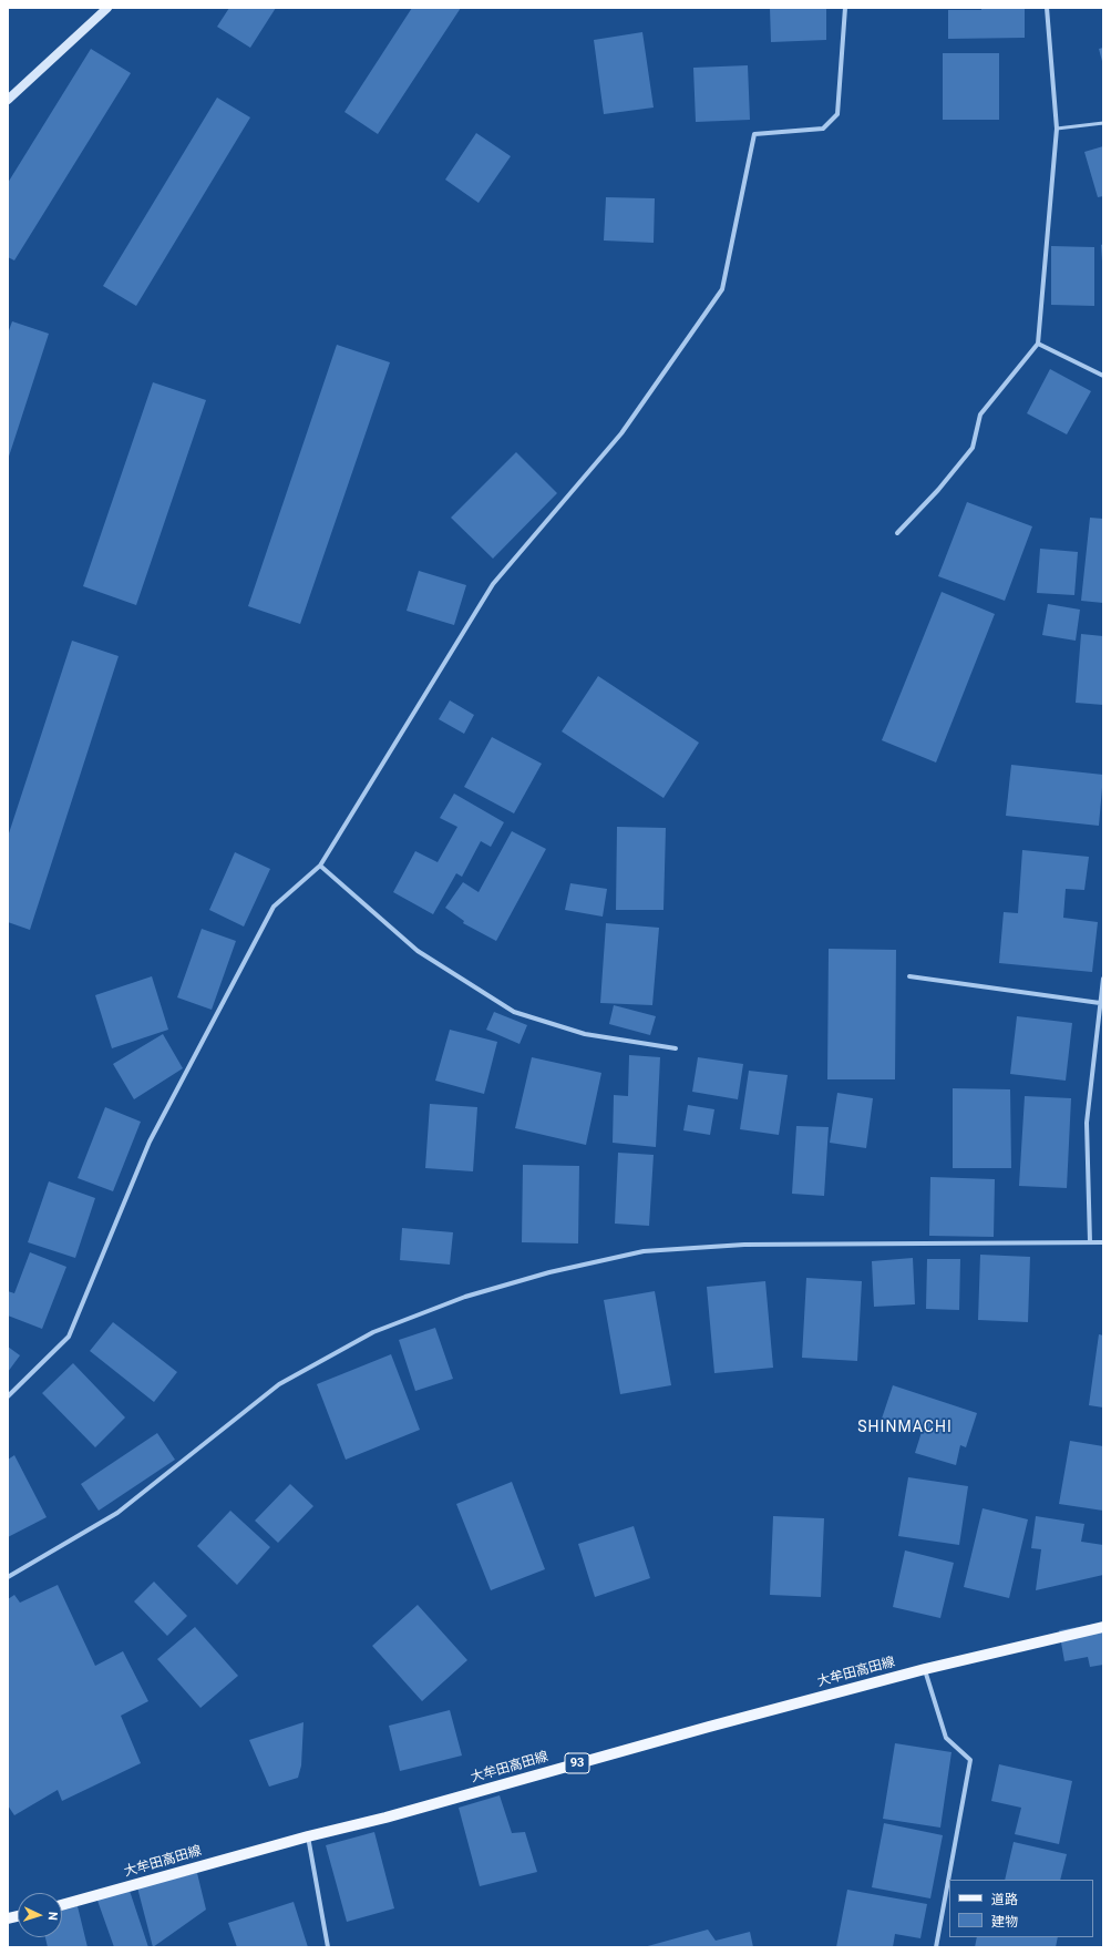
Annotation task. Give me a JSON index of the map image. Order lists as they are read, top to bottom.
{
  "streets": {
    "main road": ["大牟田高田線", "93"]
  },
  "districts": ["SHINMACHI"],
  "legend": ["道路", "建物"],
  "north": "right"
}
